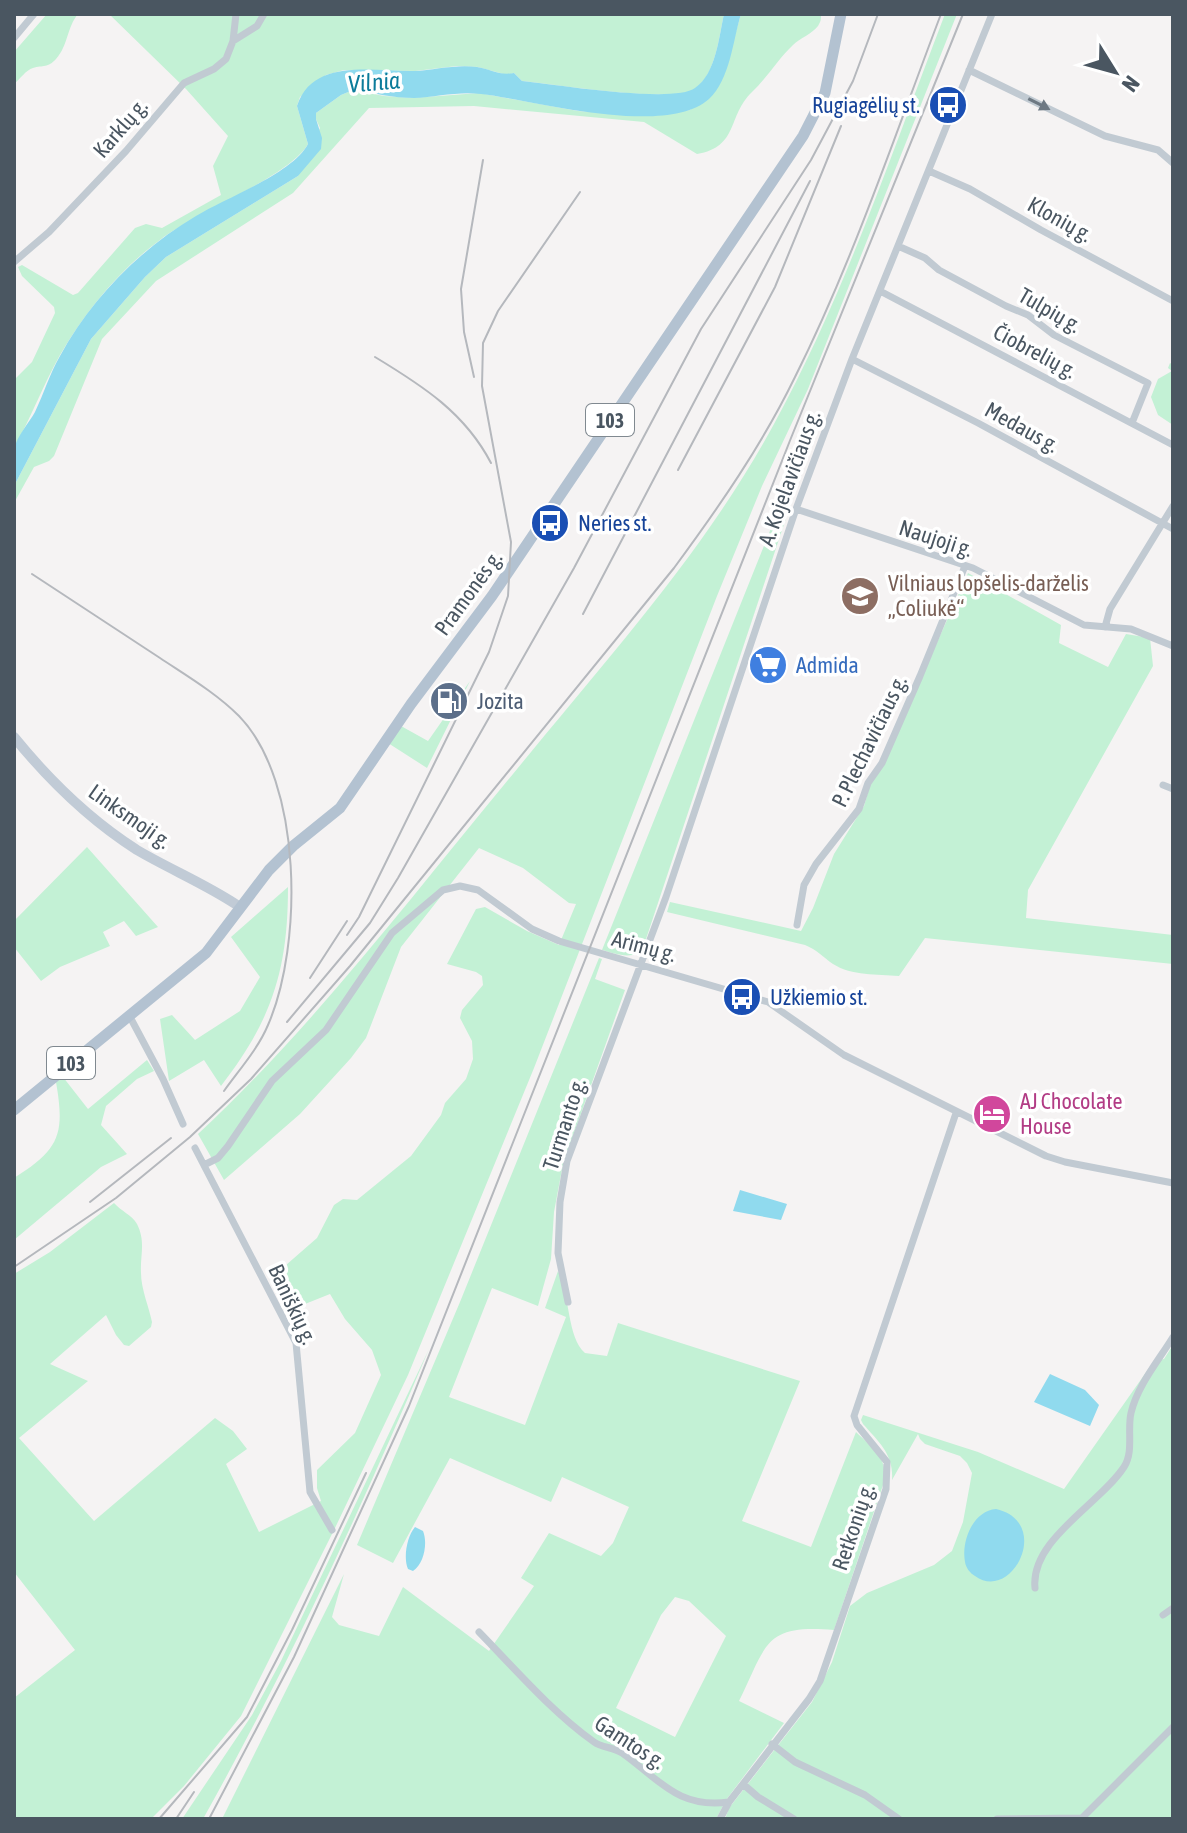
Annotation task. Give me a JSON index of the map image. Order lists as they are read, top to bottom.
{
  "streets": {
    "main road": ["103", "Pramonės g.", "Linksmoji g."],
    "street": [
      "Karklų g.",
      "Klonių g.",
      "Tulpių g.",
      "Čiobrelių g.",
      "Medaus g.",
      "A. Kojelavičiaus g.",
      "Naujoji g.",
      "P. Plechavičiaus g.",
      "Arimų g.",
      "Turmanto g.",
      "Baniškių g.",
      "Retkonių g.",
      "Gamtos g."
    ]
  },
  "crossings": [
    ["Klonių g.", "A. Kojelavičiaus g."],
    ["Tulpių g.", "Čiobrelių g."],
    ["Tulpių g.", "A. Kojelavičiaus g."],
    ["Čiobrelių g.", "A. Kojelavičiaus g."],
    ["Medaus g.", "A. Kojelavičiaus g."],
    ["A. Kojelavičiaus g.", "Naujoji g."],
    ["A. Kojelavičiaus g.", "Arimų g."],
    ["A. Kojelavičiaus g.", "Turmanto g."],
    ["Naujoji g.", "P. Plechavičiaus g."],
    ["Pramonės g.", "Linksmoji g."],
    ["Arimų g.", "Turmanto g."],
    ["Arimų g.", "Baniškių g."],
    ["Arimų g.", "Retkonių g."],
    ["Retkonių g.", "Gamtos g."]
  ],
  "water": ["Vilnia"],
  "places": {
    "bus stop": ["Rugiagėlių st.", "Neries st.", "Užkiemio st."],
    "school or university": ["Vilniaus lopšelis-darželis „Coliukė“"],
    "supermarket": ["Admida"],
    "fuel station": ["Jozita"],
    "hotel": ["AJ Chocolate House"]
  },
  "north": "bottom right"
}
